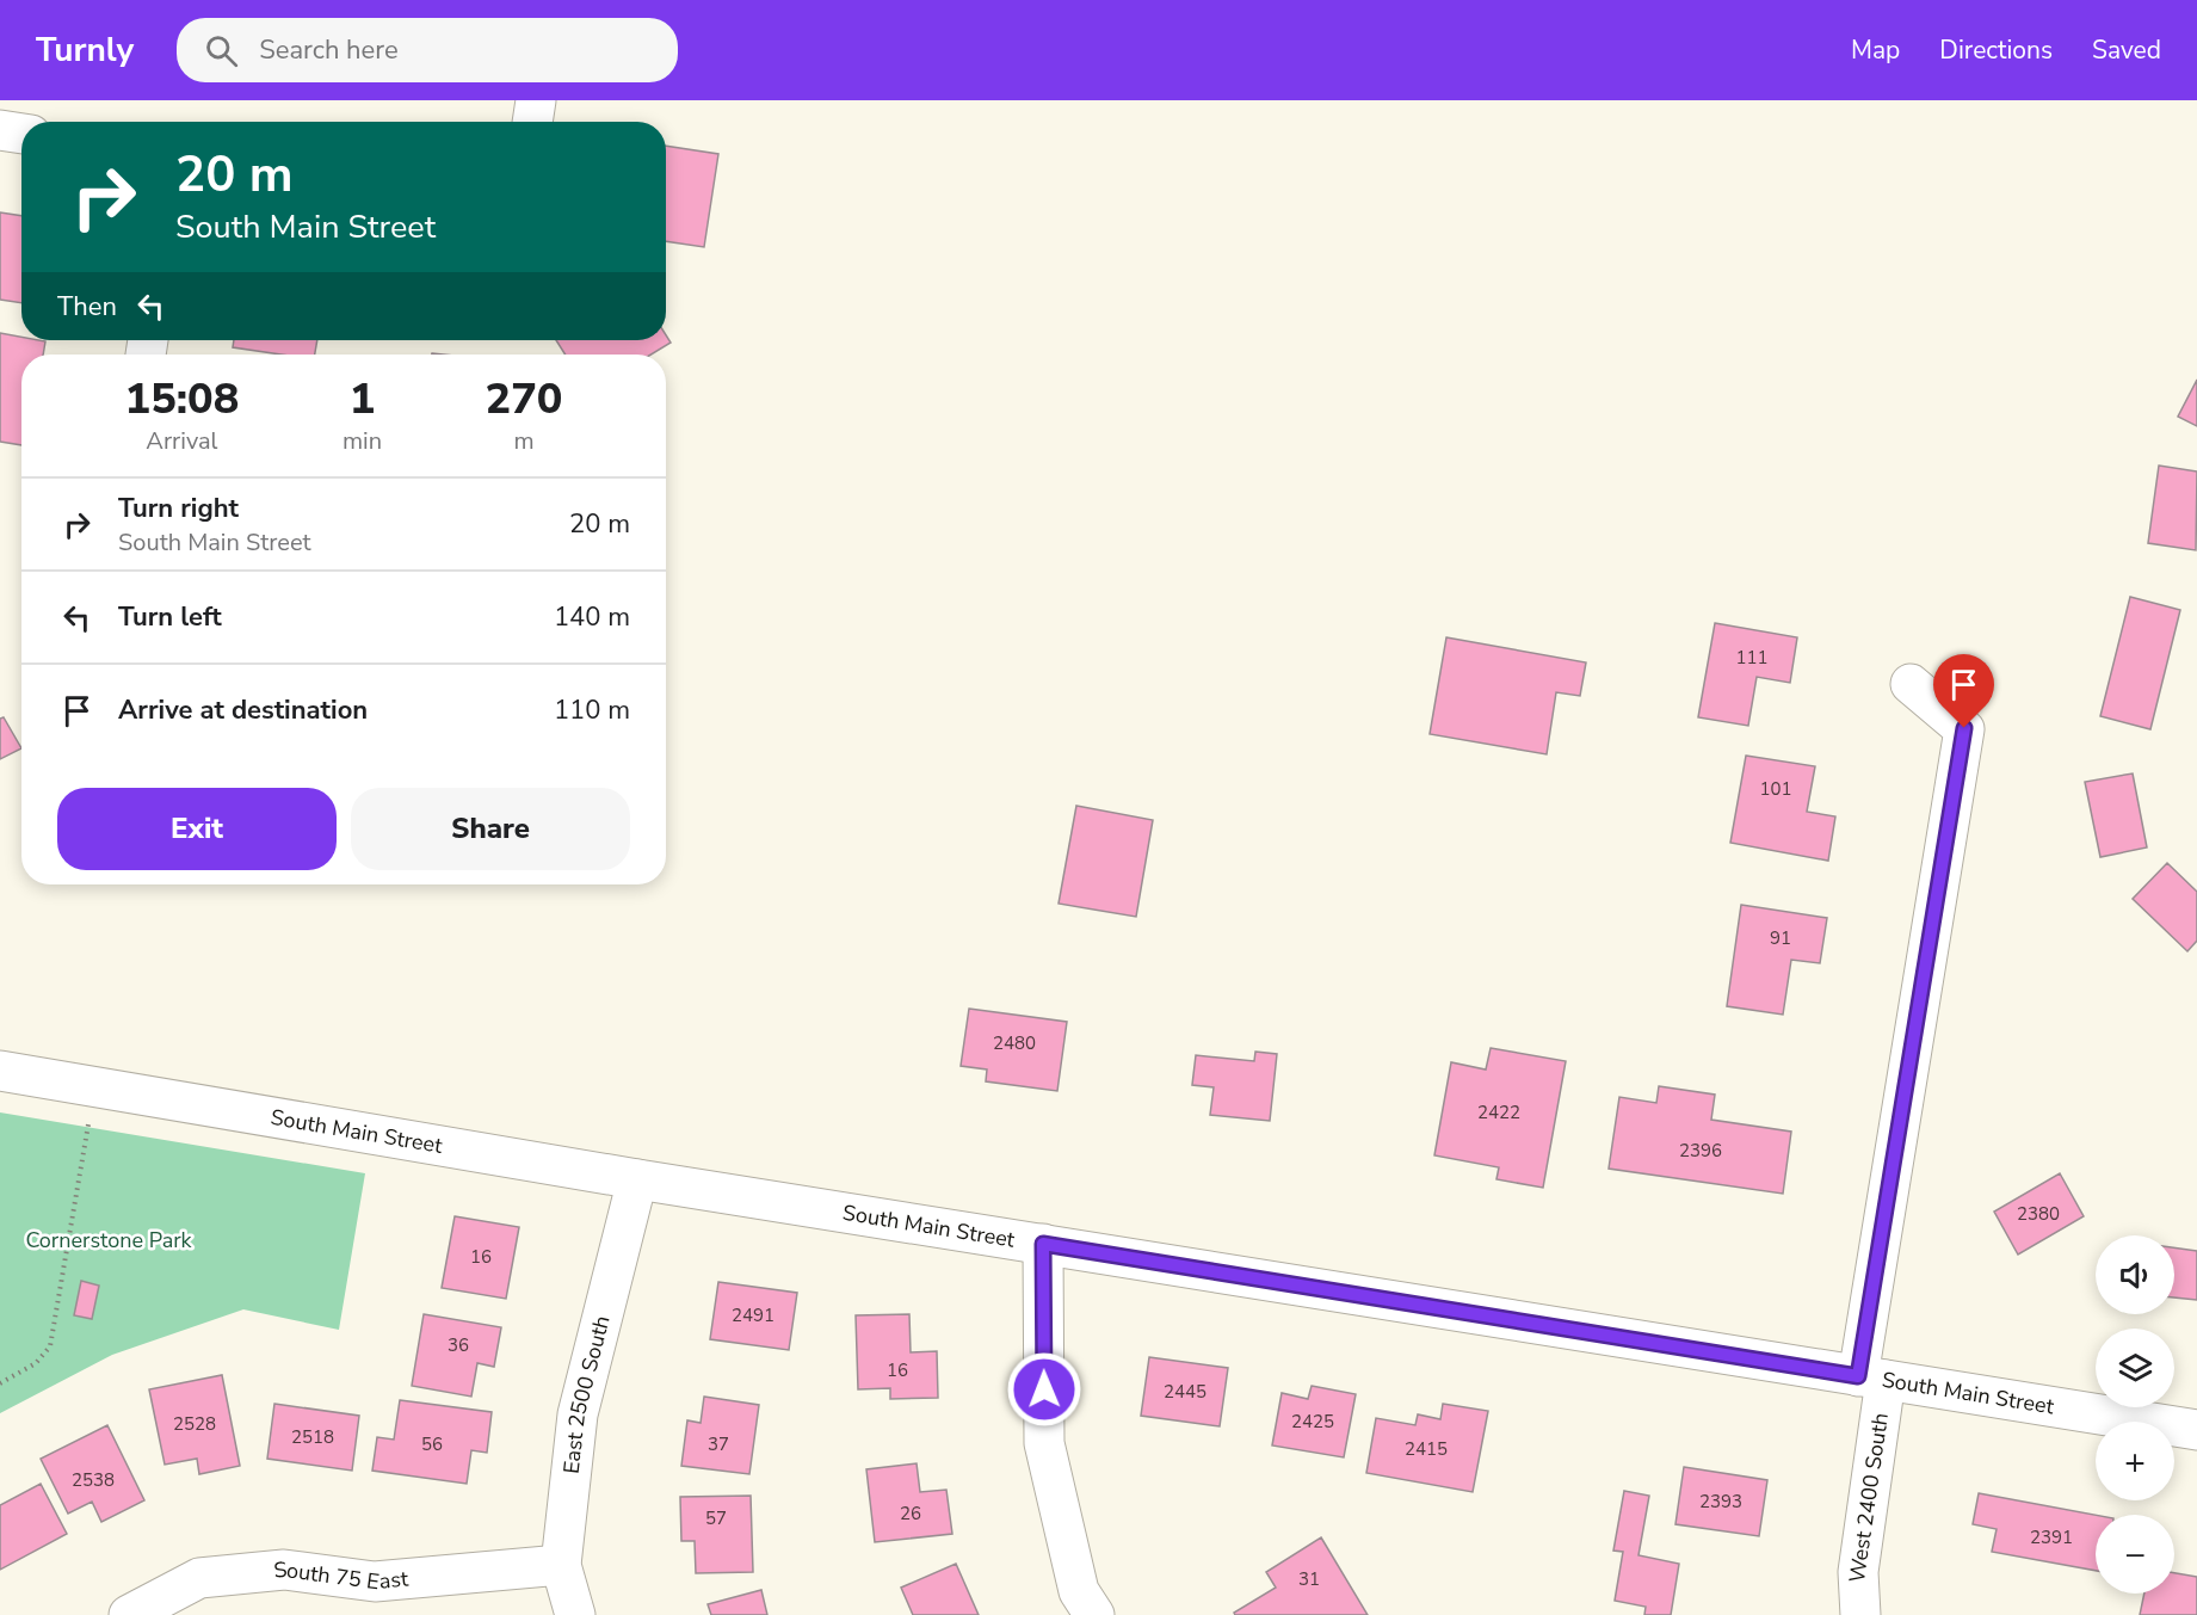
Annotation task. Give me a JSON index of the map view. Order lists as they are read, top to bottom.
{
  "streets": {
    "street": [
      "South Main Street",
      "East 2500 South",
      "West 2400 South",
      "South 75 East"
    ]
  },
  "crossings": [
    ["South Main Street", "East 2500 South"],
    ["South Main Street", "West 2400 South"],
    ["East 2500 South", "South 75 East"]
  ],
  "parks": ["Cornerstone Park"],
  "house_numbers": [
    "111",
    "101",
    "91",
    "2480",
    "2422",
    "2396",
    "2380",
    "16",
    "2491",
    "36",
    "16",
    "2445",
    "2425",
    "2528",
    "2518",
    "56",
    "37",
    "2415",
    "2538",
    "2393",
    "26",
    "57",
    "2391",
    "31"
  ],
  "page": {
    "header": "Turnly",
    "search": "Search here",
    "nav": ["Map", "Directions", "Saved"],
    "turn": ["20 m", "South Main Street"],
    "then": "Then",
    "eta": [
      "15:08",
      "Arrival",
      "1",
      "min",
      "270",
      "m"
    ],
    "list": [
      {
        "name": "Turn right",
        "note": "South Main Street",
        "value": "20 m"
      },
      {
        "name": "Turn left",
        "value": "140 m"
      },
      {
        "name": "Arrive at destination",
        "value": "110 m"
      }
    ],
    "buttons": ["Exit", "Share"],
    "map_buttons": ["+", "−"]
  }
}
